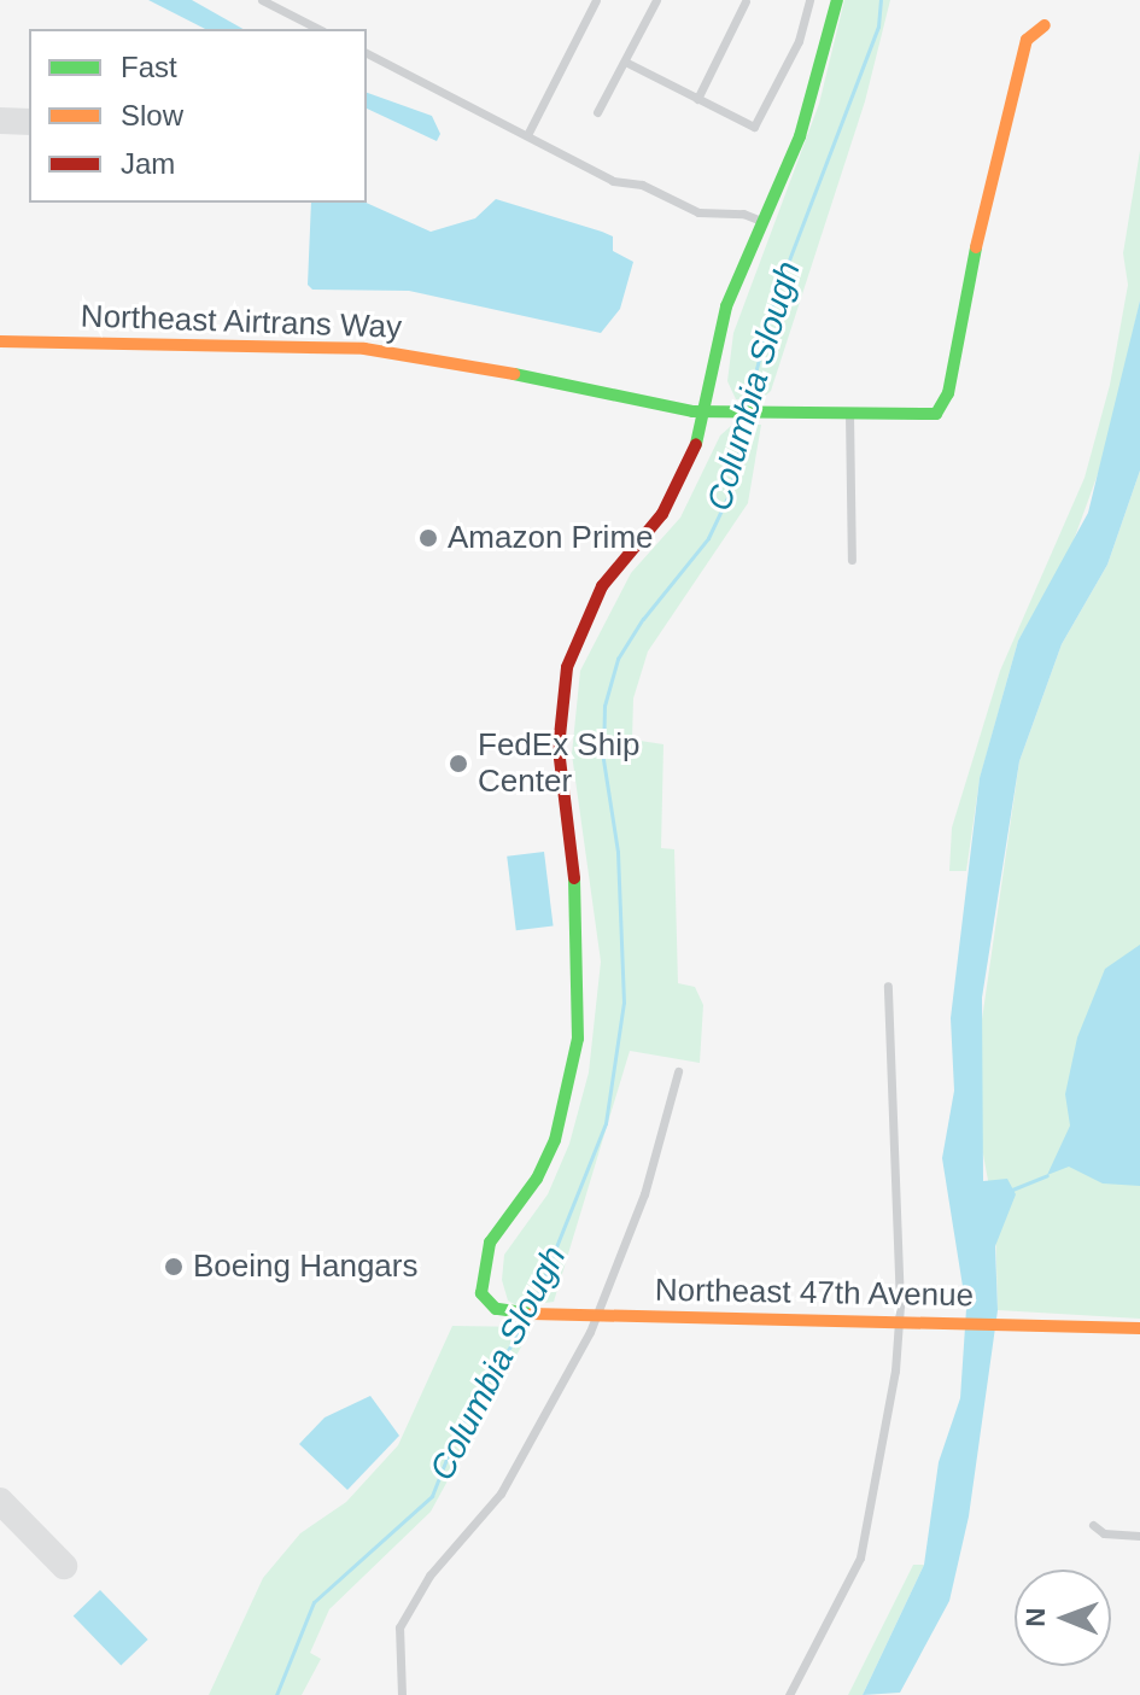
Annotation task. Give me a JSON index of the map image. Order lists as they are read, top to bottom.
{
  "streets": {
    "street": ["Northeast Airtrans Way", "Northeast 47th Avenue"]
  },
  "crossings": [
    ["Northeast Airtrans Way", "Northeast 47th Avenue"]
  ],
  "water": ["Columbia Slough"],
  "places": ["Amazon Prime", "FedEx Ship Center", "Boeing Hangars"],
  "legend": ["Fast", "Slow", "Jam"],
  "north": "left"
}
